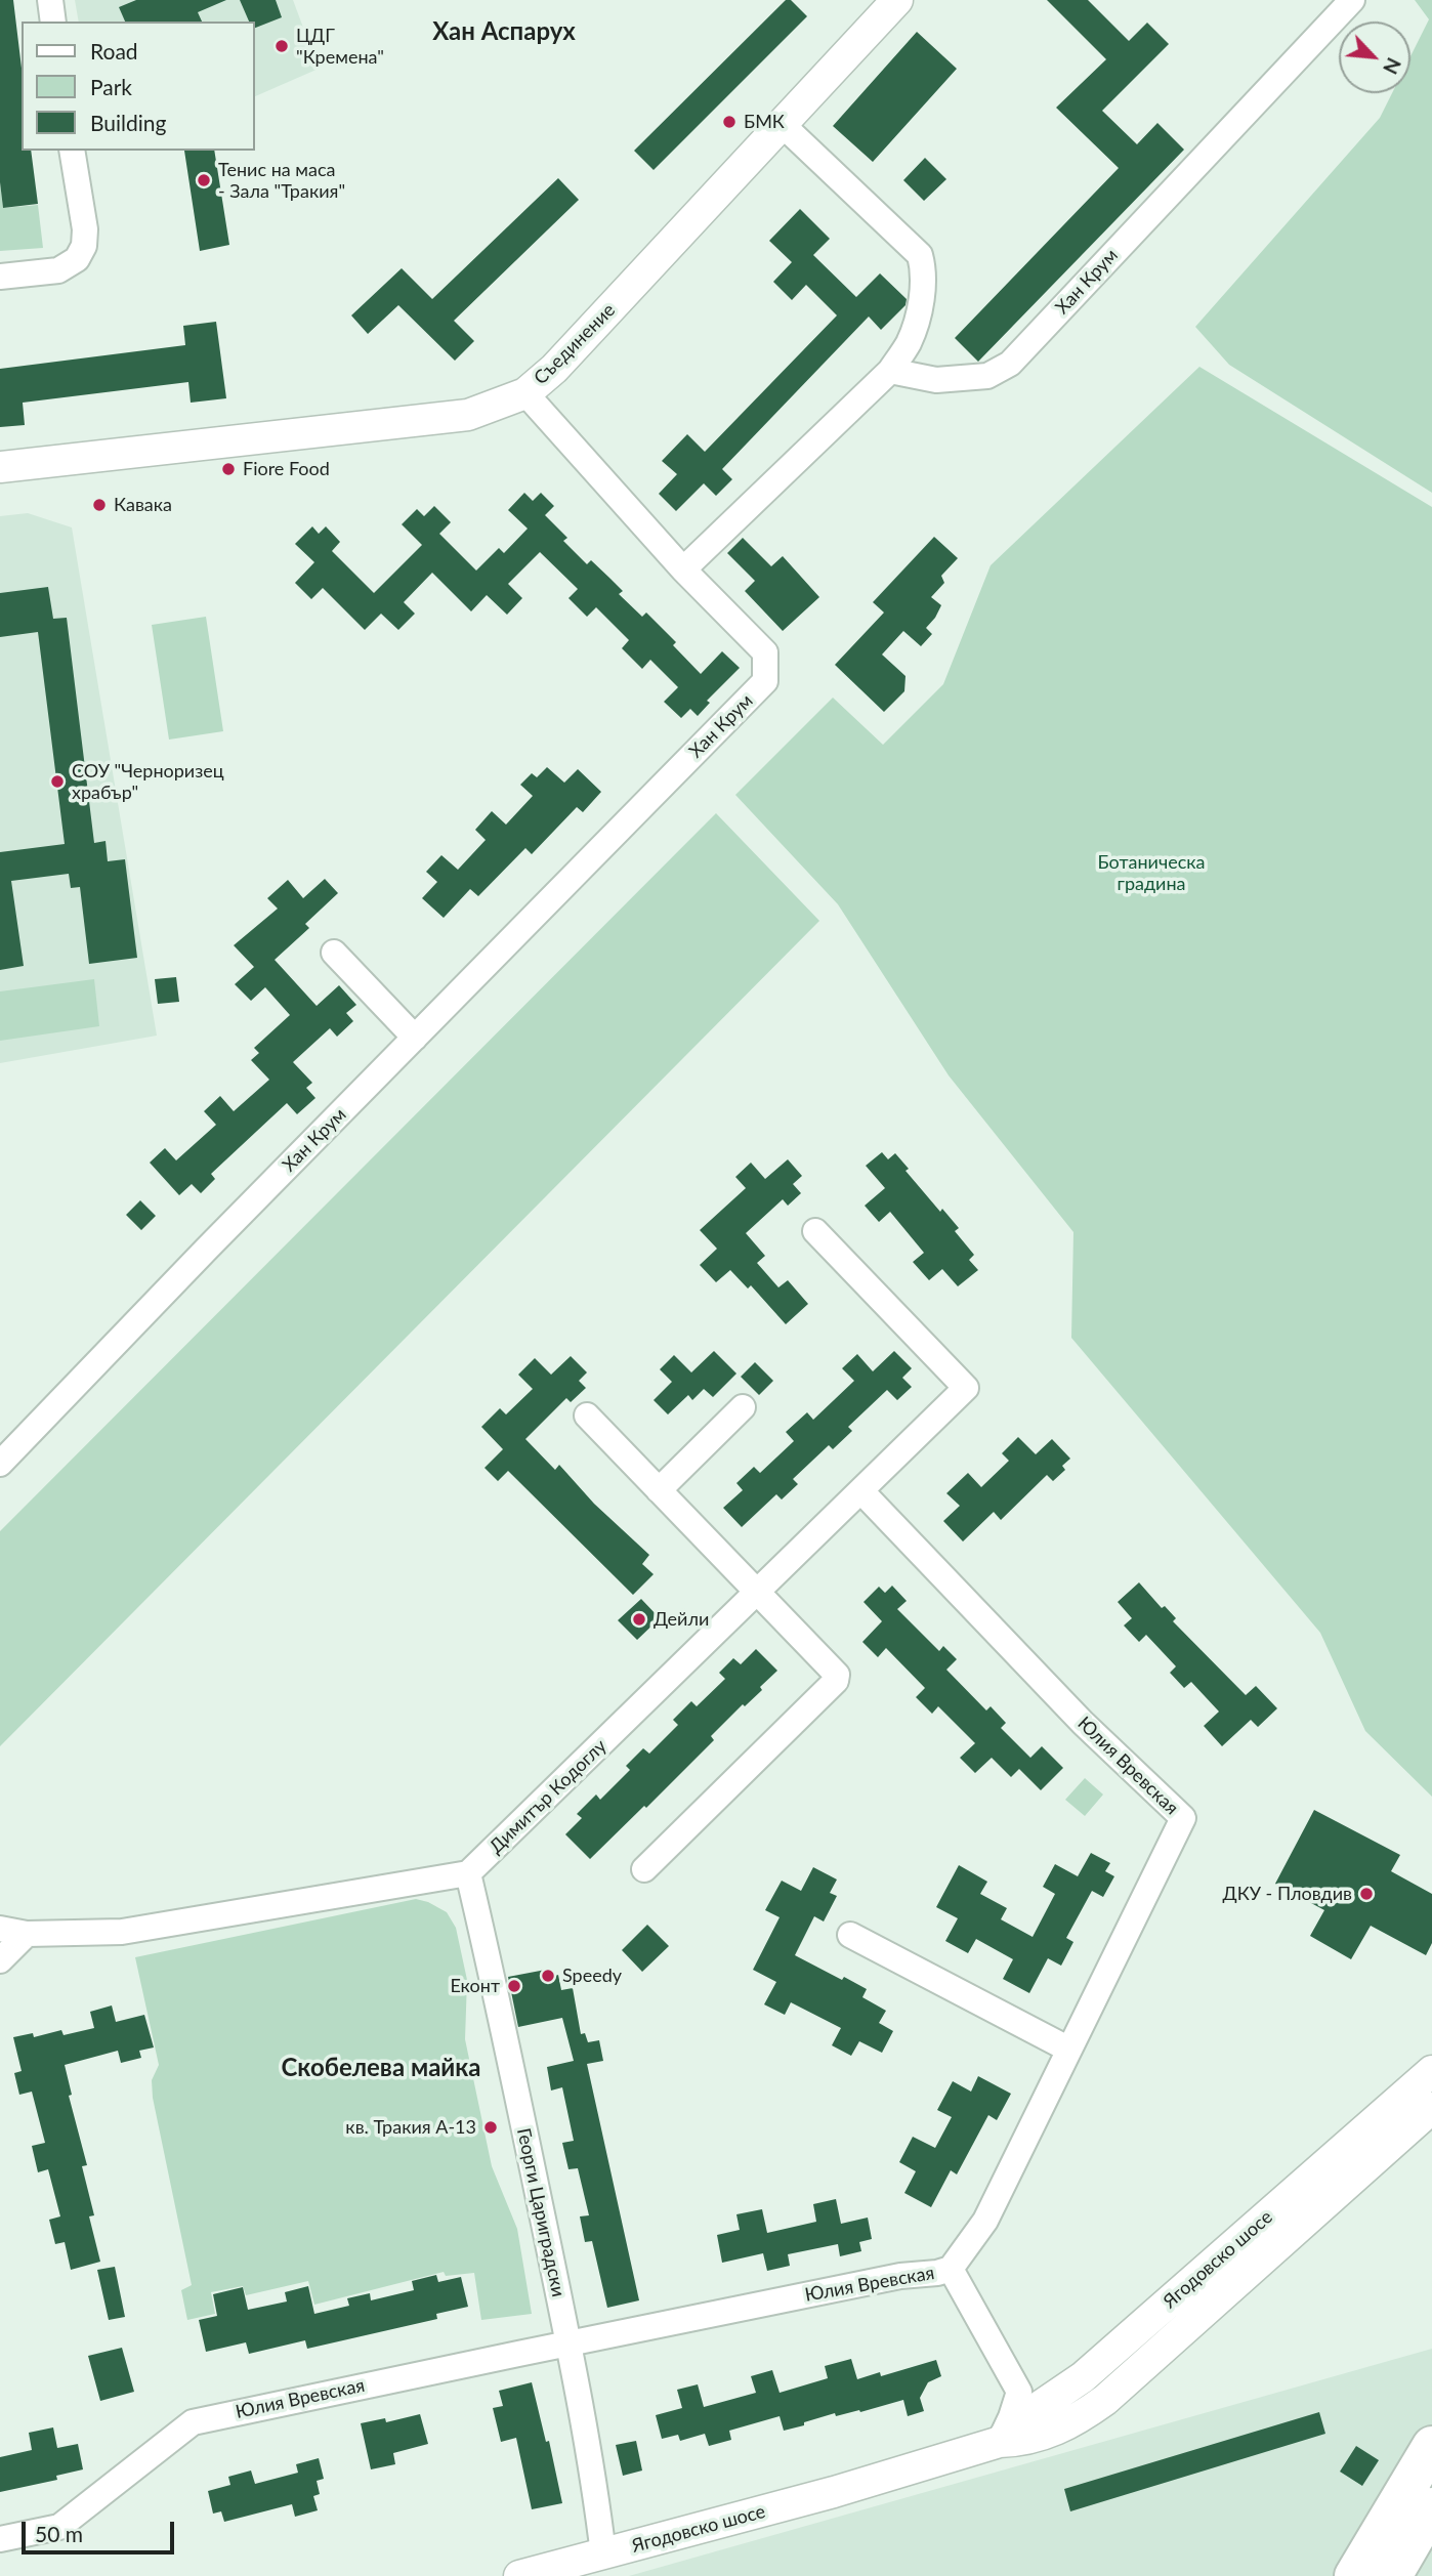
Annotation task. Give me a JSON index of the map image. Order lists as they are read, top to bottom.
{
  "streets": {
    "street": [
      "Хан Крум",
      "Съединение",
      "Юлия Вревская",
      "Димитър Кодоглу",
      "Георги Цариградски",
      "Ягодовско шосе"
    ]
  },
  "crossings": [
    ["Хан Крум", "Съединение"],
    ["Юлия Вревская", "Димитър Кодоглу"],
    ["Юлия Вревская", "Георги Цариградски"],
    ["Димитър Кодоглу", "Георги Цариградски"],
    ["Георги Цариградски", "Ягодовско шосе"]
  ],
  "districts": ["Хан Аспарух", "Скобелева майка"],
  "parks": ["Ботаническа градина"],
  "places": [
    "ЦДГ \"Кремена\"",
    "БМК",
    "Тенис на маса - Зала \"Тракия\"",
    "Fiore Food",
    "Кавака",
    "СОУ \"Черноризец храбър\"",
    "Дейли",
    "ДКУ - Пловдив",
    "Speedy",
    "Еконт",
    "кв. Тракия А-13"
  ],
  "legend": ["Road", "Park", "Building"],
  "scale_bar": "50 m",
  "north": "bottom right"
}
